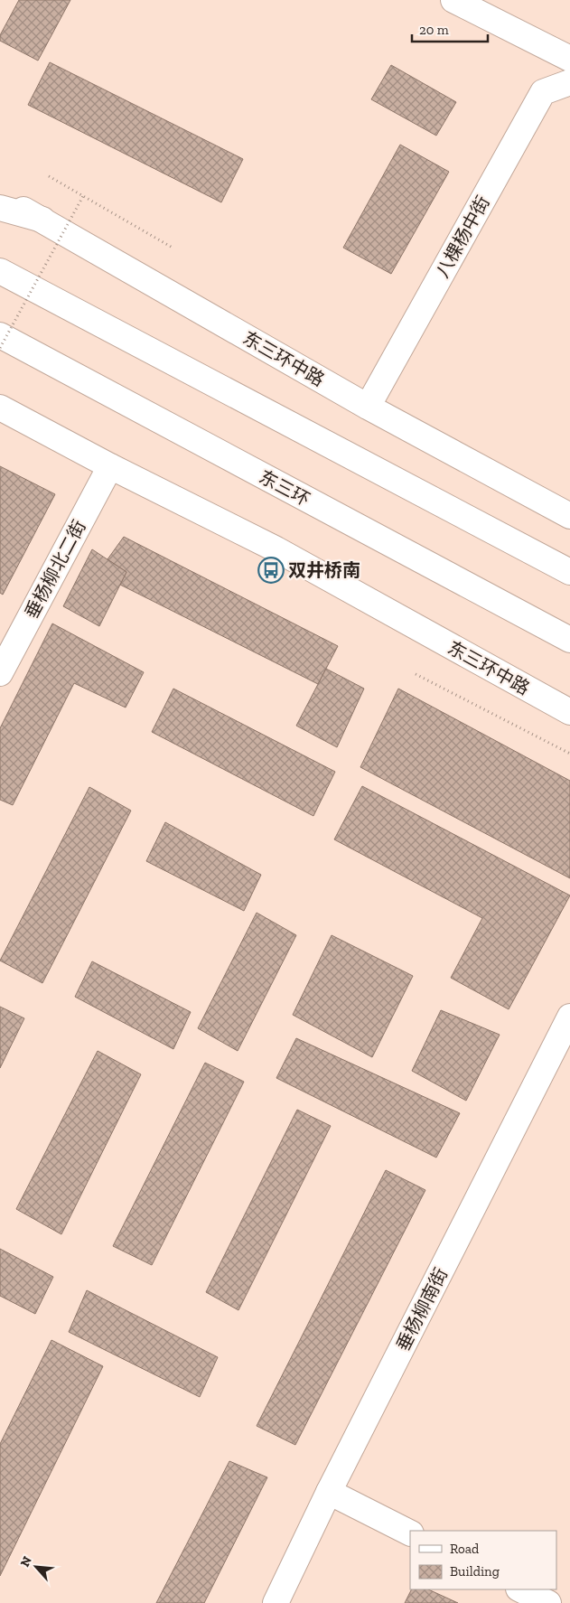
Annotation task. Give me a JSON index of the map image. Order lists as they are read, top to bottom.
{
  "streets": {
    "main road": [
      "八棵杨中街",
      "东三环中路",
      "东三环",
      "垂杨柳北二街",
      "垂杨柳南街"
    ]
  },
  "crossings": [
    ["八棵杨中街", "东三环中路"],
    ["东三环中路", "垂杨柳北二街"]
  ],
  "places": {
    "bus stop": ["双井桥南"]
  },
  "legend": ["Road", "Building"],
  "scale_bar": "20 m",
  "north": "top left"
}
